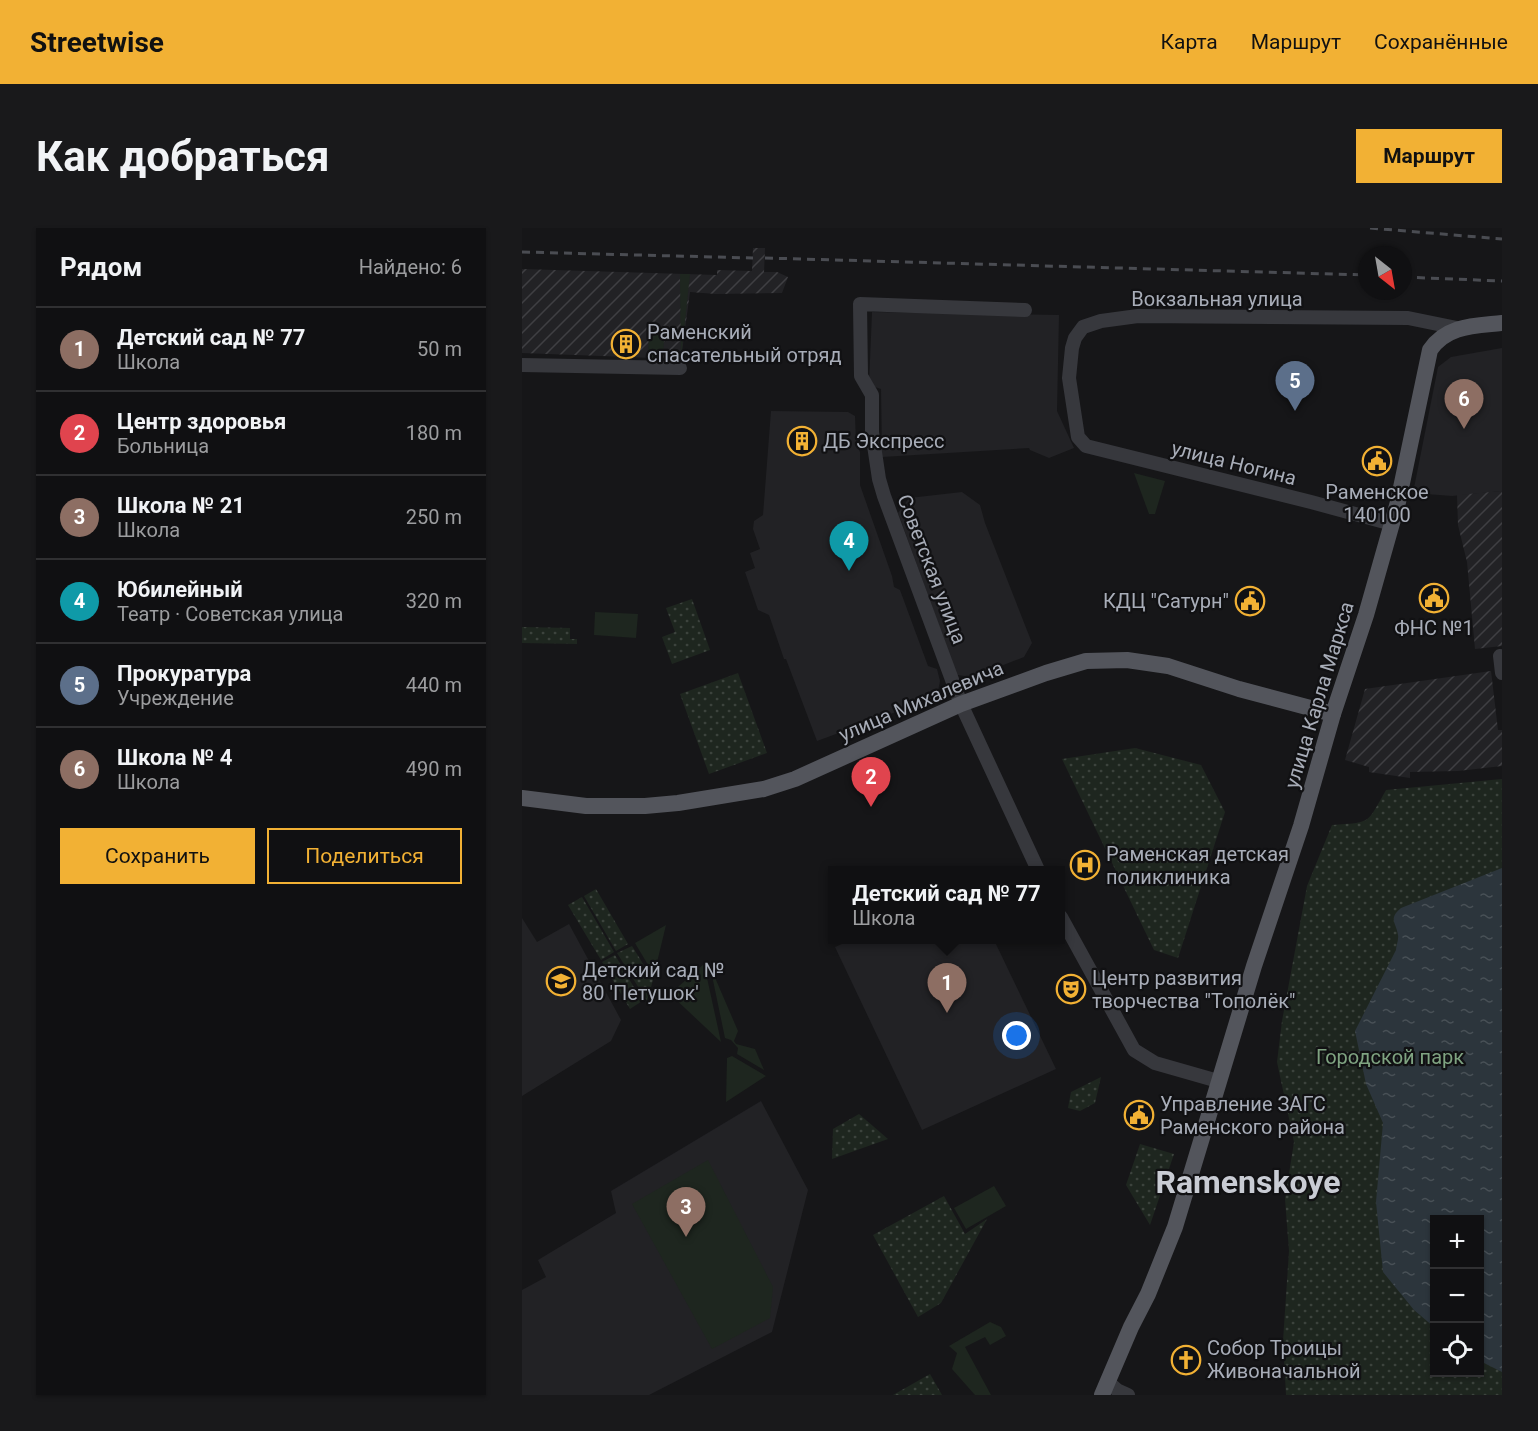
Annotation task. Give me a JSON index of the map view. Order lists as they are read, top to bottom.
{
  "streets": {
    "main road": ["улица Карла Маркса", "улица Михалевича"],
    "street": ["Вокзальная улица", "улица Ногина", "Советская улица"]
  },
  "crossings": [
    ["Вокзальная улица", "улица Ногина"],
    ["Вокзальная улица", "улица Карла Маркса"],
    ["улица Ногина", "улица Карла Маркса"],
    ["Советская улица", "улица Михалевича"],
    ["улица Карла Маркса", "улица Михалевича"]
  ],
  "districts": ["Ramenskoye"],
  "parks": ["Городской парк"],
  "places": {
    "building": ["Раменский спасательный отряд", "ДБ Экспресс"],
    "public building": [
      "Раменское 140100",
      "ФНС №1",
      "КДЦ \"Сатурн\"",
      "Управление ЗАГС Раменского района"
    ],
    "hospital": ["Раменская детская поликлиника"],
    "school or university": ["Детский сад № 80 'Петушок'"],
    "theatre": ["Центр развития творчества \"Тополёк\""],
    "church": ["Собор Троицы Живоначальной"]
  },
  "north": "bottom right",
  "page": {
    "header": "Streetwise",
    "nav": ["Карта", "Маршрут", "Сохранённые"],
    "buttons": [
      "Маршрут",
      ["Сохранить", "Поделиться"]
    ],
    "title": "Как добраться",
    "heading": ["Рядом", "Найдено: 6"],
    "list": [
      {
        "mark": "1",
        "name": "Детский сад № 77",
        "note": "Школа",
        "value": "50 m"
      },
      {
        "mark": "2",
        "name": "Центр здоровья",
        "note": "Больница",
        "value": "180 m"
      },
      {
        "mark": "3",
        "name": "Школа № 21",
        "note": "Школа",
        "value": "250 m"
      },
      {
        "mark": "4",
        "name": "Юбилейный",
        "note": "Театр · Советская улица",
        "value": "320 m"
      },
      {
        "mark": "5",
        "name": "Прокуратура",
        "note": "Учреждение",
        "value": "440 m"
      },
      {
        "mark": "6",
        "name": "Школа № 4",
        "note": "Школа",
        "value": "490 m"
      }
    ],
    "pins": [
      "5",
      "6",
      "4",
      "2",
      "1",
      "3"
    ],
    "popup": ["Детский сад № 77", "Школа"],
    "map_buttons": ["+", "−"]
  }
}
